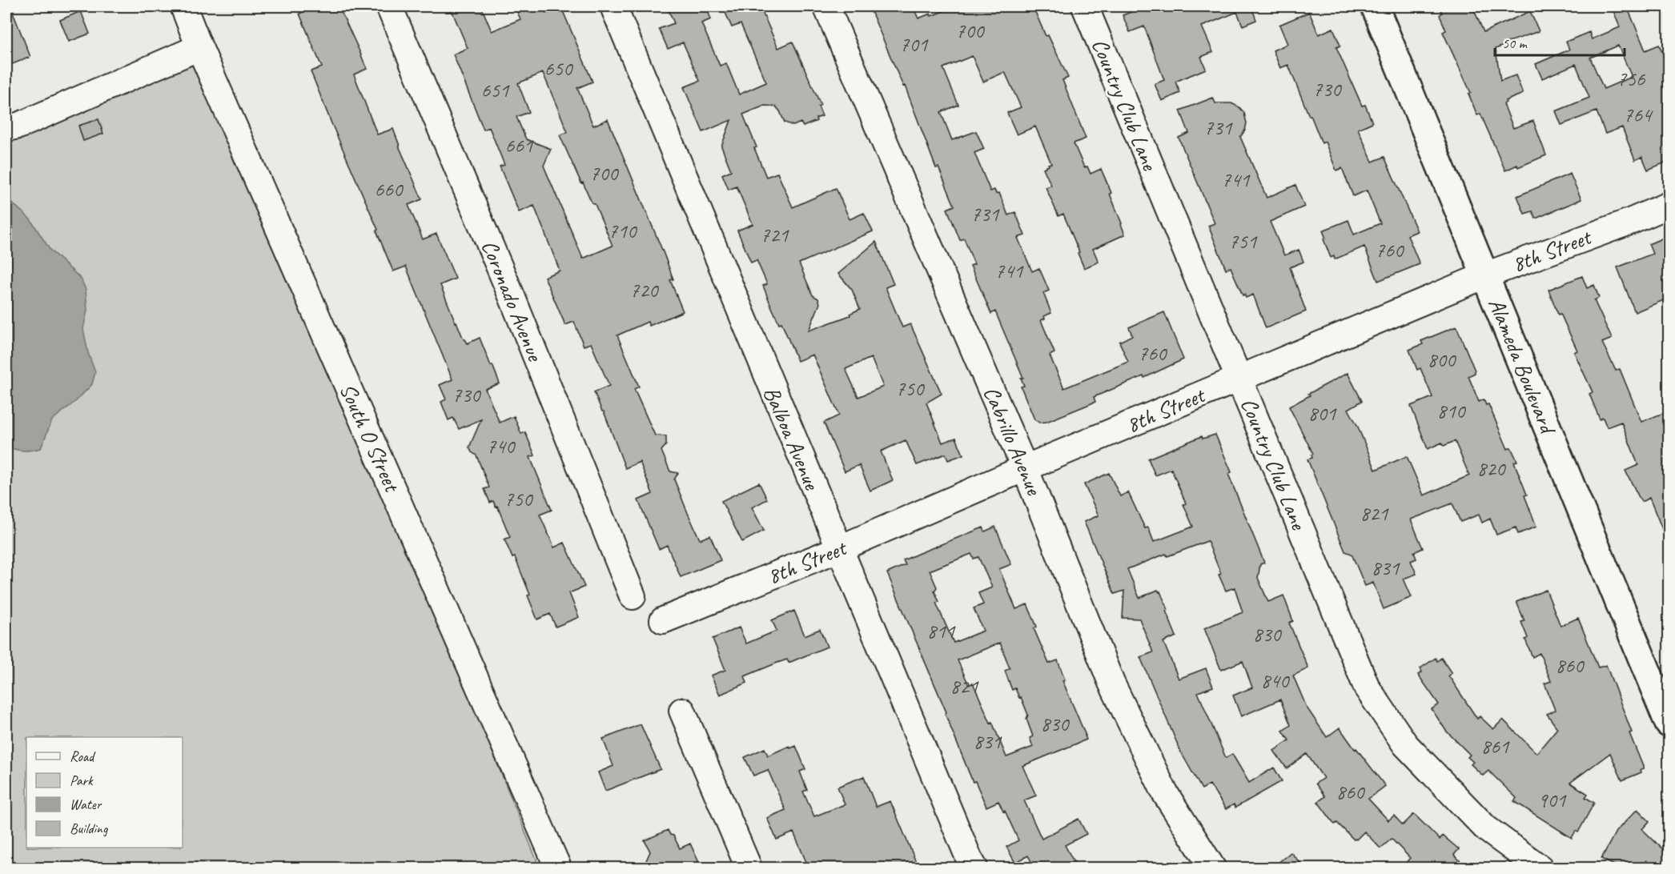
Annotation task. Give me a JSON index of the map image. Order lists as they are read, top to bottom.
{
  "streets": {
    "main road": ["Alameda Boulevard"],
    "street": [
      "Country Club Lane",
      "8th Street",
      "Coronado Avenue",
      "South O Street",
      "Balboa Avenue",
      "Cabrillo Avenue"
    ]
  },
  "crossings": [
    ["Country Club Lane", "8th Street"],
    ["8th Street", "Alameda Boulevard"],
    ["8th Street", "Balboa Avenue"],
    ["8th Street", "Cabrillo Avenue"]
  ],
  "house_numbers": [
    "700",
    "701",
    "650",
    "756",
    "730",
    "651",
    "764",
    "731",
    "661",
    "700",
    "741",
    "660",
    "731",
    "710",
    "721",
    "751",
    "760",
    "741",
    "720",
    "760",
    "800",
    "750",
    "730",
    "810",
    "801",
    "740",
    "820",
    "750",
    "821",
    "831",
    "811",
    "830",
    "860",
    "840",
    "821",
    "830",
    "831",
    "861",
    "860",
    "901"
  ],
  "legend": [
    "Road",
    "Park",
    "Water",
    "Building"
  ],
  "scale_bar": "50 m"
}
